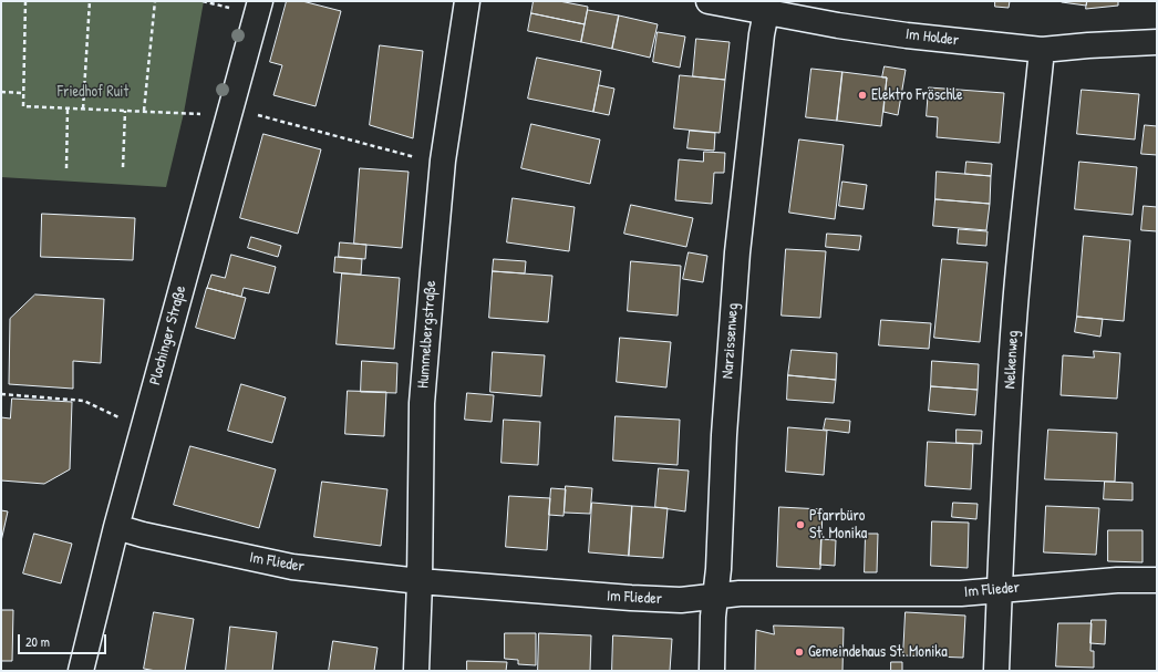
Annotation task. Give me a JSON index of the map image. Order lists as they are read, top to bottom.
{
  "streets": {
    "street": [
      "Im Holder",
      "Hummelbergstraße",
      "Plochinger Straße",
      "Narzissenweg",
      "Nelkenweg",
      "Im Flieder"
    ]
  },
  "crossings": [
    ["Im Holder", "Narzissenweg"],
    ["Im Holder", "Nelkenweg"],
    ["Hummelbergstraße", "Im Flieder"],
    ["Plochinger Straße", "Im Flieder"],
    ["Narzissenweg", "Im Flieder"],
    ["Nelkenweg", "Im Flieder"]
  ],
  "parks": ["Friedhof Ruit"],
  "places": ["Elektro Fröschle", "Pfarrbüro St. Monika", "Gemeindehaus St. Monika"],
  "scale_bar": "20 m"
}
